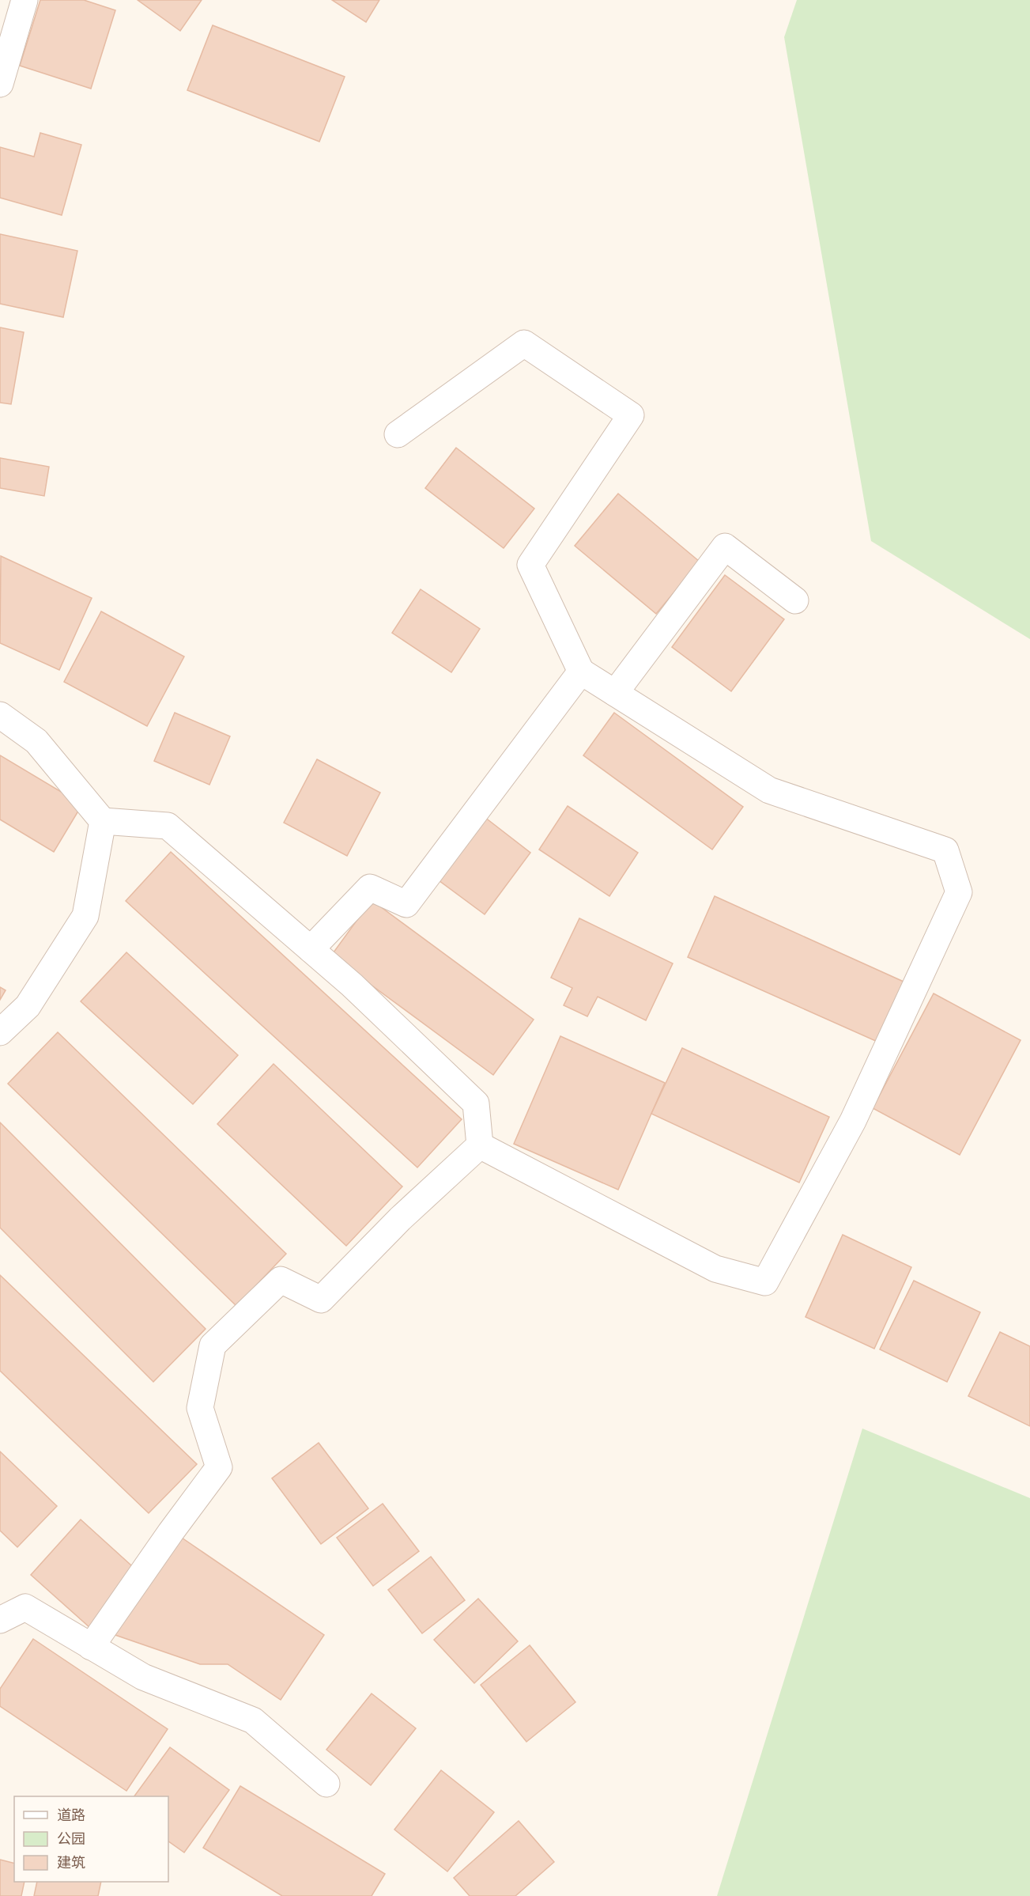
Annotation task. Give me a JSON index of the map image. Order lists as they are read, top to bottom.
{
  "legend": ["道路", "公园", "建筑"]
}
